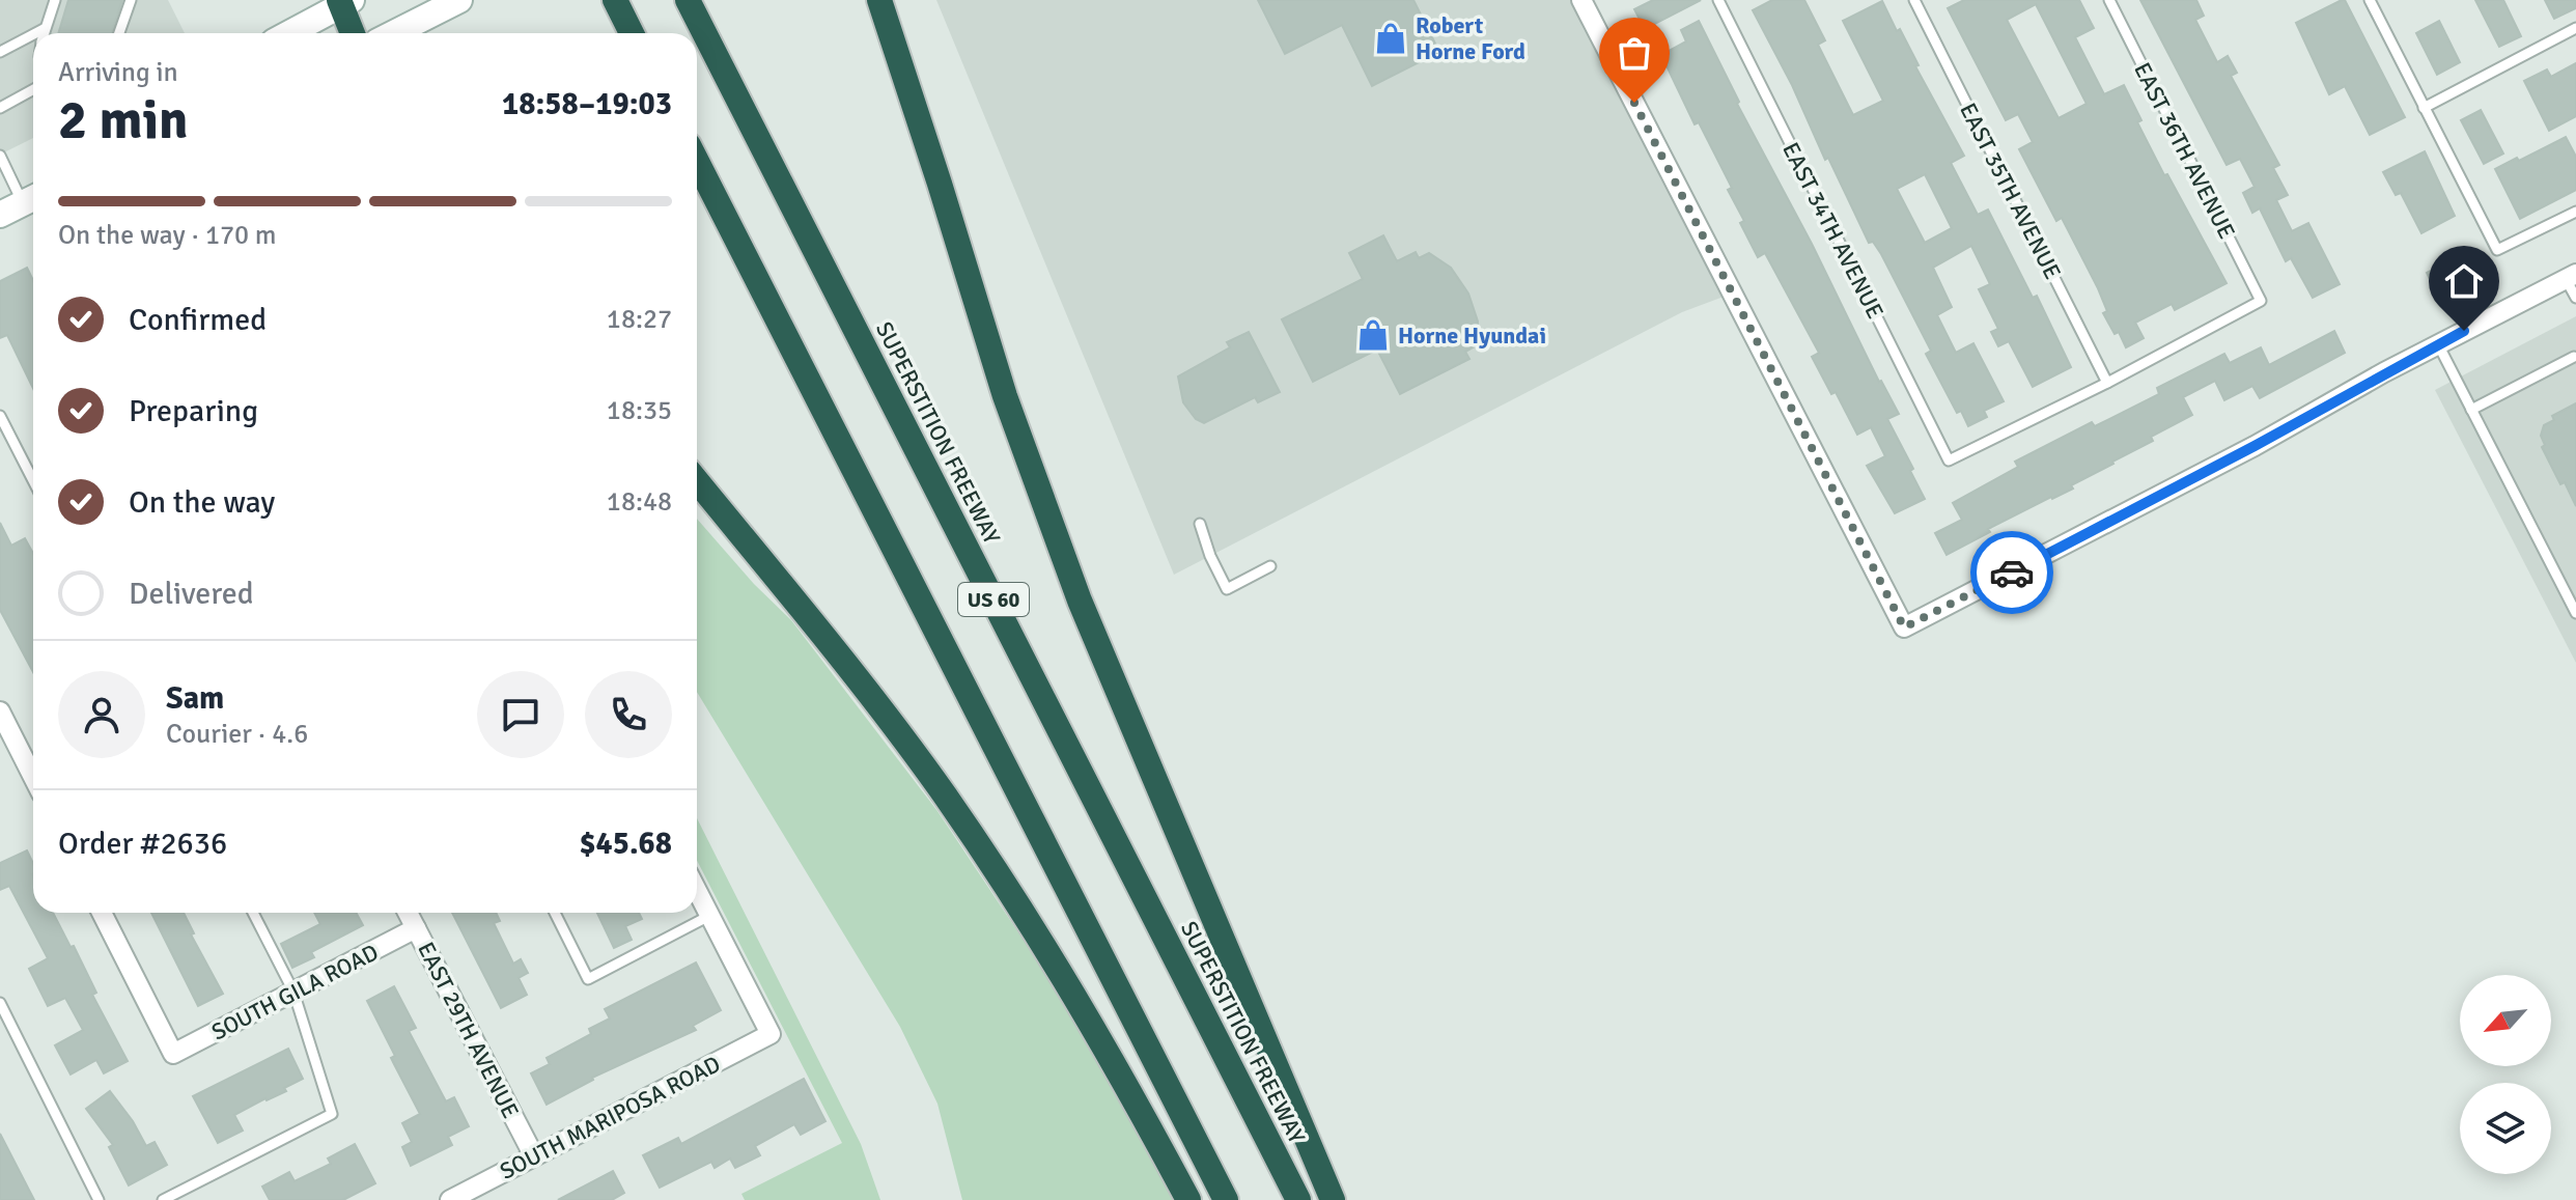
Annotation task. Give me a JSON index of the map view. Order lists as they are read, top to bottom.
{
  "streets": {
    "highway": ["SUPERSTITION FREEWAY", "US 60"],
    "street": ["SOUTH GILA ROAD", "EAST 29TH AVENUE", "SOUTH MARIPOSA ROAD"],
    "lane": ["EAST 36TH AVENUE", "EAST 35TH AVENUE", "EAST 34TH AVENUE"]
  },
  "crossings": [
    ["EAST 36TH AVENUE", "EAST 35TH AVENUE"],
    ["EAST 36TH AVENUE", "EAST 34TH AVENUE"],
    ["EAST 35TH AVENUE", "EAST 34TH AVENUE"],
    ["SOUTH GILA ROAD", "EAST 29TH AVENUE"],
    ["EAST 29TH AVENUE", "SOUTH MARIPOSA ROAD"]
  ],
  "places": {
    "shop": ["Robert Horne Ford", "Horne Hyundai"]
  },
  "north": "bottom left",
  "page": {
    "heading": ["2 min", "Arriving in", "18:58–19:03"],
    "panel": [
      "Sam",
      "Courier · 4.6",
      "Order #2636",
      "$45.68"
    ],
    "bar": "On the way · 170 m",
    "list": [
      ["Confirmed", "18:27"],
      ["Preparing", "18:35"],
      ["On the way", "18:48"],
      "Delivered"
    ]
  }
}
